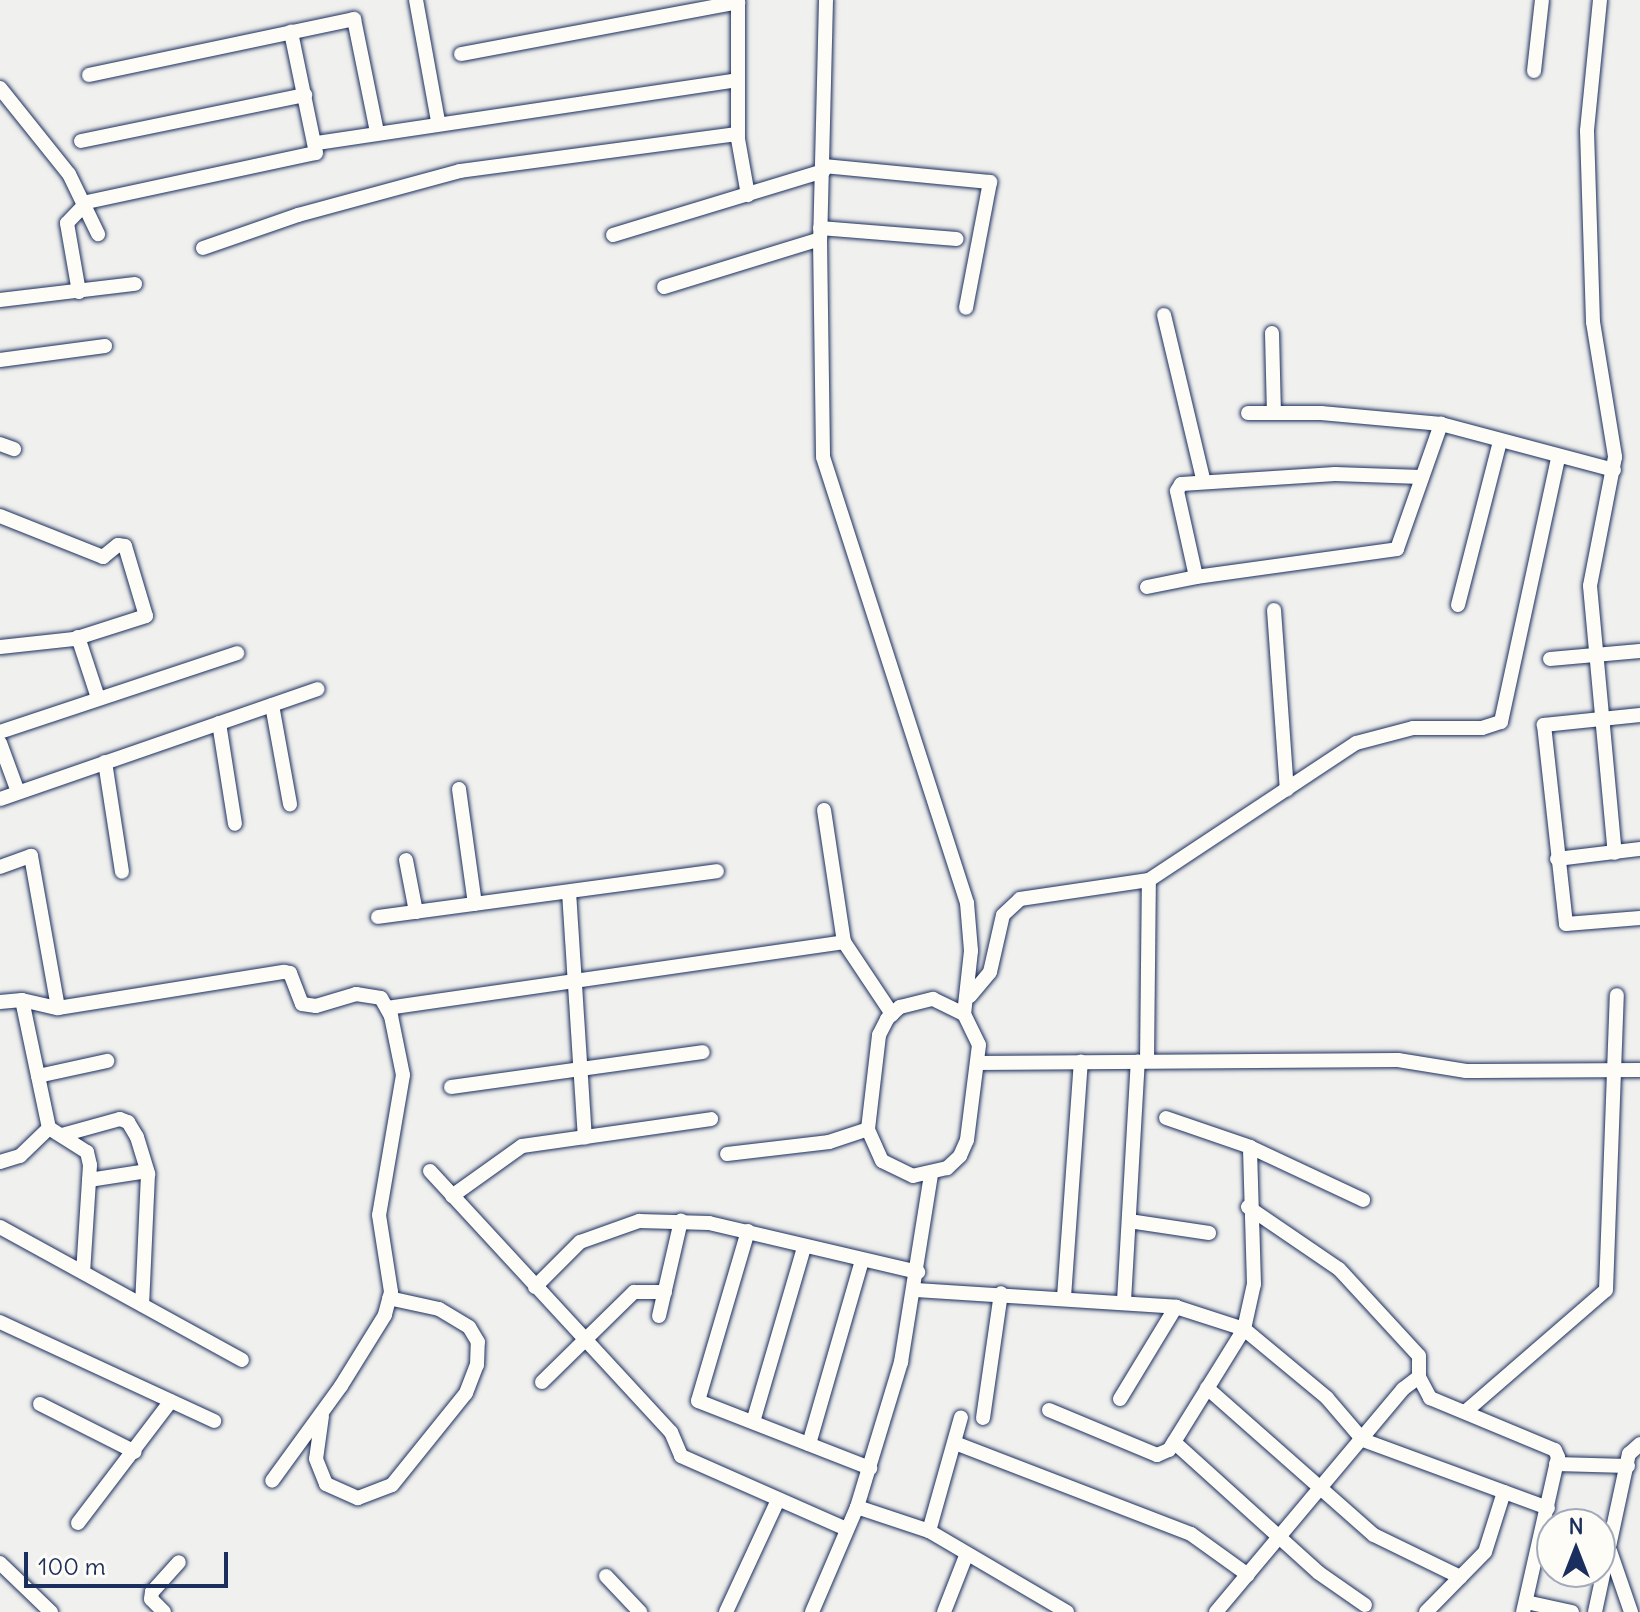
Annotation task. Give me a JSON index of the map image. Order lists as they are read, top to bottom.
{
  "scale_bar": "100 m",
  "north": "top"
}
